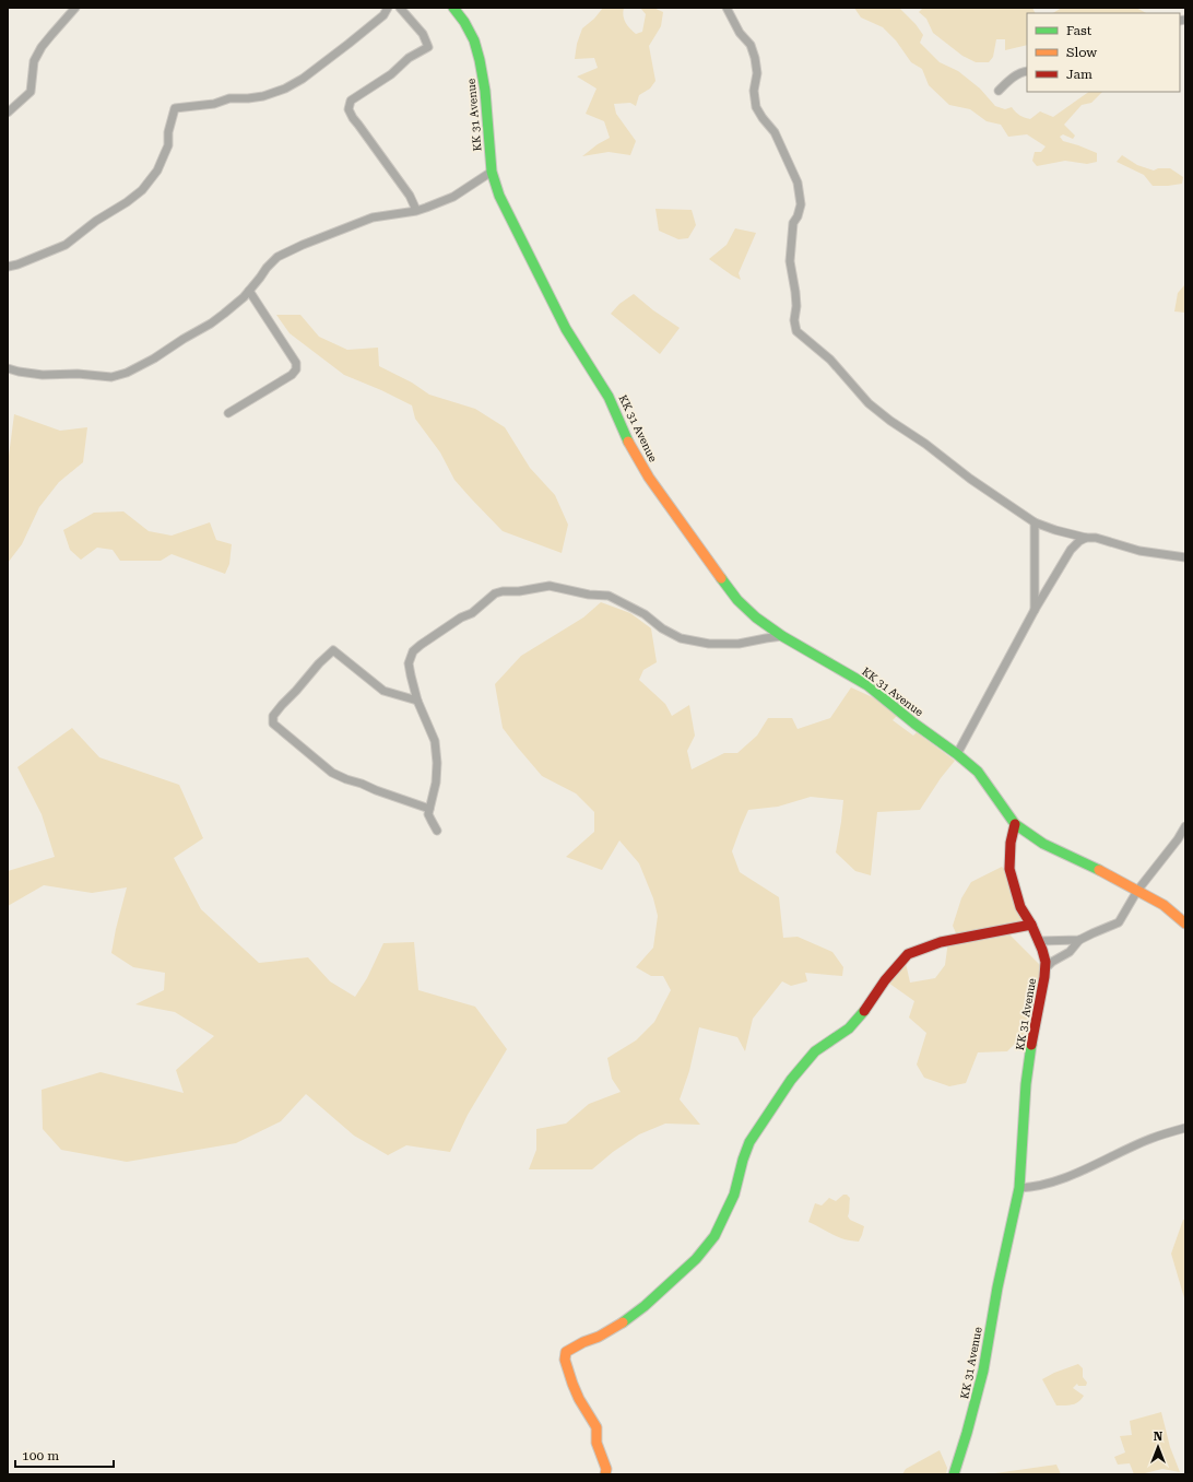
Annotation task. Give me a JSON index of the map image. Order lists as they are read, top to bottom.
{
  "streets": {
    "street": ["KK 31 Avenue"]
  },
  "legend": ["Fast", "Slow", "Jam"],
  "scale_bar": "100 m",
  "north": "top"
}
